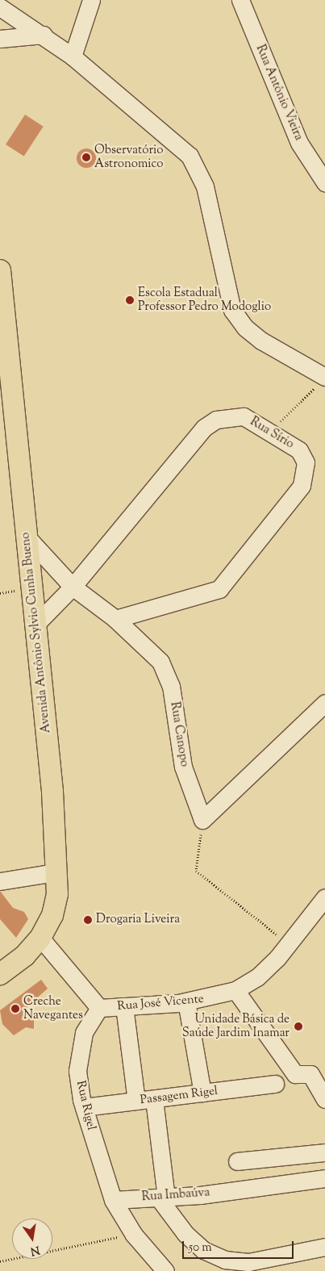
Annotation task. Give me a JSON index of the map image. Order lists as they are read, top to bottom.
{
  "streets": {
    "main road": ["Avenida Antônio Sylvio Cunha Bueno"],
    "street": [
      "Rua Antônio Vieira",
      "Rua Sírio",
      "Rua Canopo",
      "Rua José Vicente",
      "Passagem Rigel",
      "Rua Rigel",
      "Rua Imbaúva"
    ]
  },
  "crossings": [
    ["Rua Sírio", "Avenida Antônio Sylvio Cunha Bueno"],
    ["Rua Sírio", "Rua Canopo"],
    ["Avenida Antônio Sylvio Cunha Bueno", "Rua Canopo"],
    ["Rua José Vicente", "Rua Rigel"],
    ["Passagem Rigel", "Rua Rigel"],
    ["Rua Rigel", "Rua Imbaúva"]
  ],
  "places": [
    "Observatório Astronomico",
    "Escola Estadual Professor Pedro Modoglio",
    "Drogaria Liveira",
    "Creche Navegantes",
    "Unidade Básica de Saúde Jardim Inamar"
  ],
  "scale_bar": "50 m",
  "north": "bottom"
}
